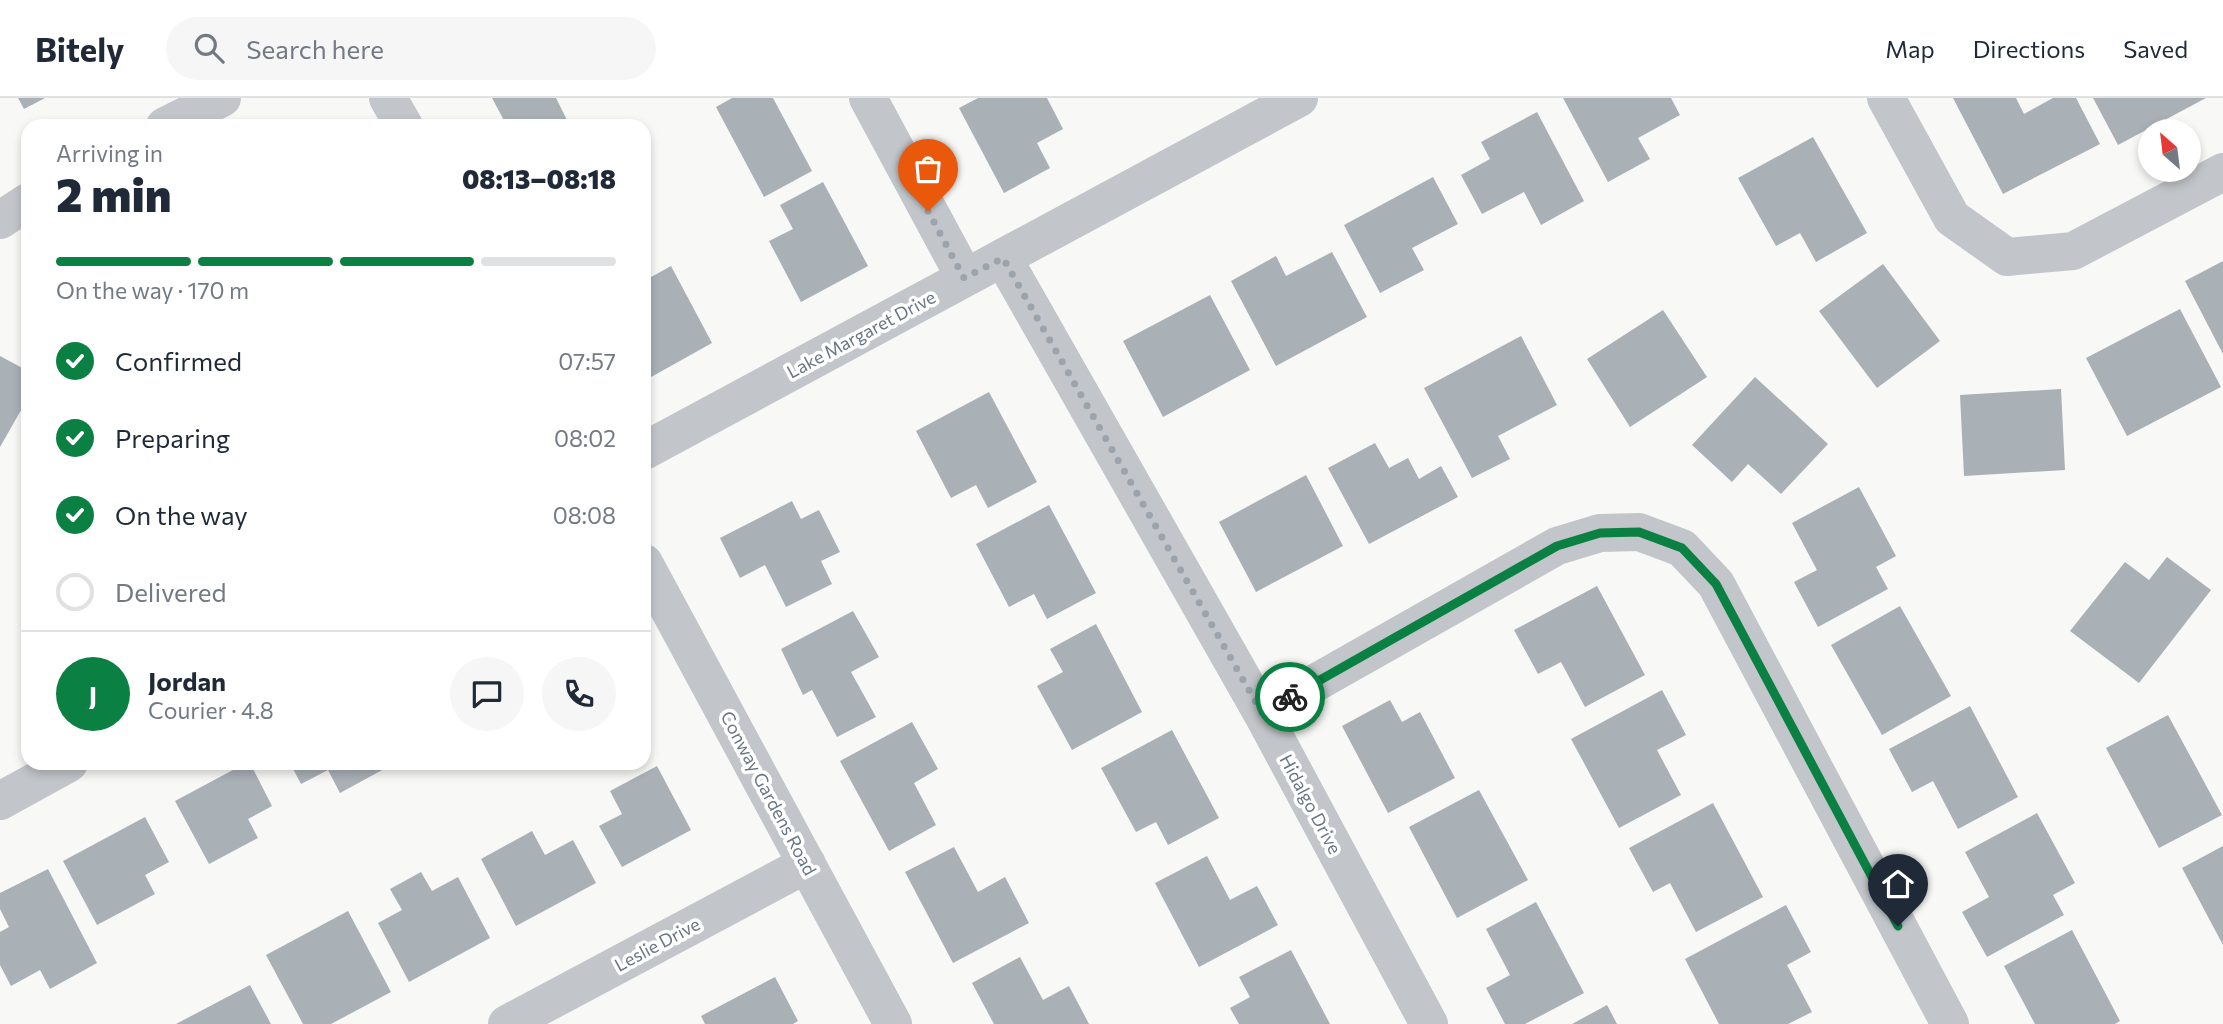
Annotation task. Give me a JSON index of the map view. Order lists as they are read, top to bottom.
{
  "streets": {
    "street": [
      "Lake Margaret Drive",
      "Conway Gardens Road",
      "Hidalgo Drive",
      "Leslie Drive"
    ]
  },
  "crossings": [
    ["Lake Margaret Drive", "Hidalgo Drive"],
    ["Conway Gardens Road", "Leslie Drive"]
  ],
  "north": "top left",
  "page": {
    "header": "Bitely",
    "search": "Search here",
    "nav": ["Map", "Directions", "Saved"],
    "heading": ["2 min", "Arriving in", "08:13–08:18"],
    "panel": ["Jordan", "Courier · 4.8"],
    "bar": "On the way · 170 m",
    "list": [
      ["Confirmed", "07:57"],
      ["Preparing", "08:02"],
      ["On the way", "08:08"],
      "Delivered"
    ],
    "round": "J"
  }
}
